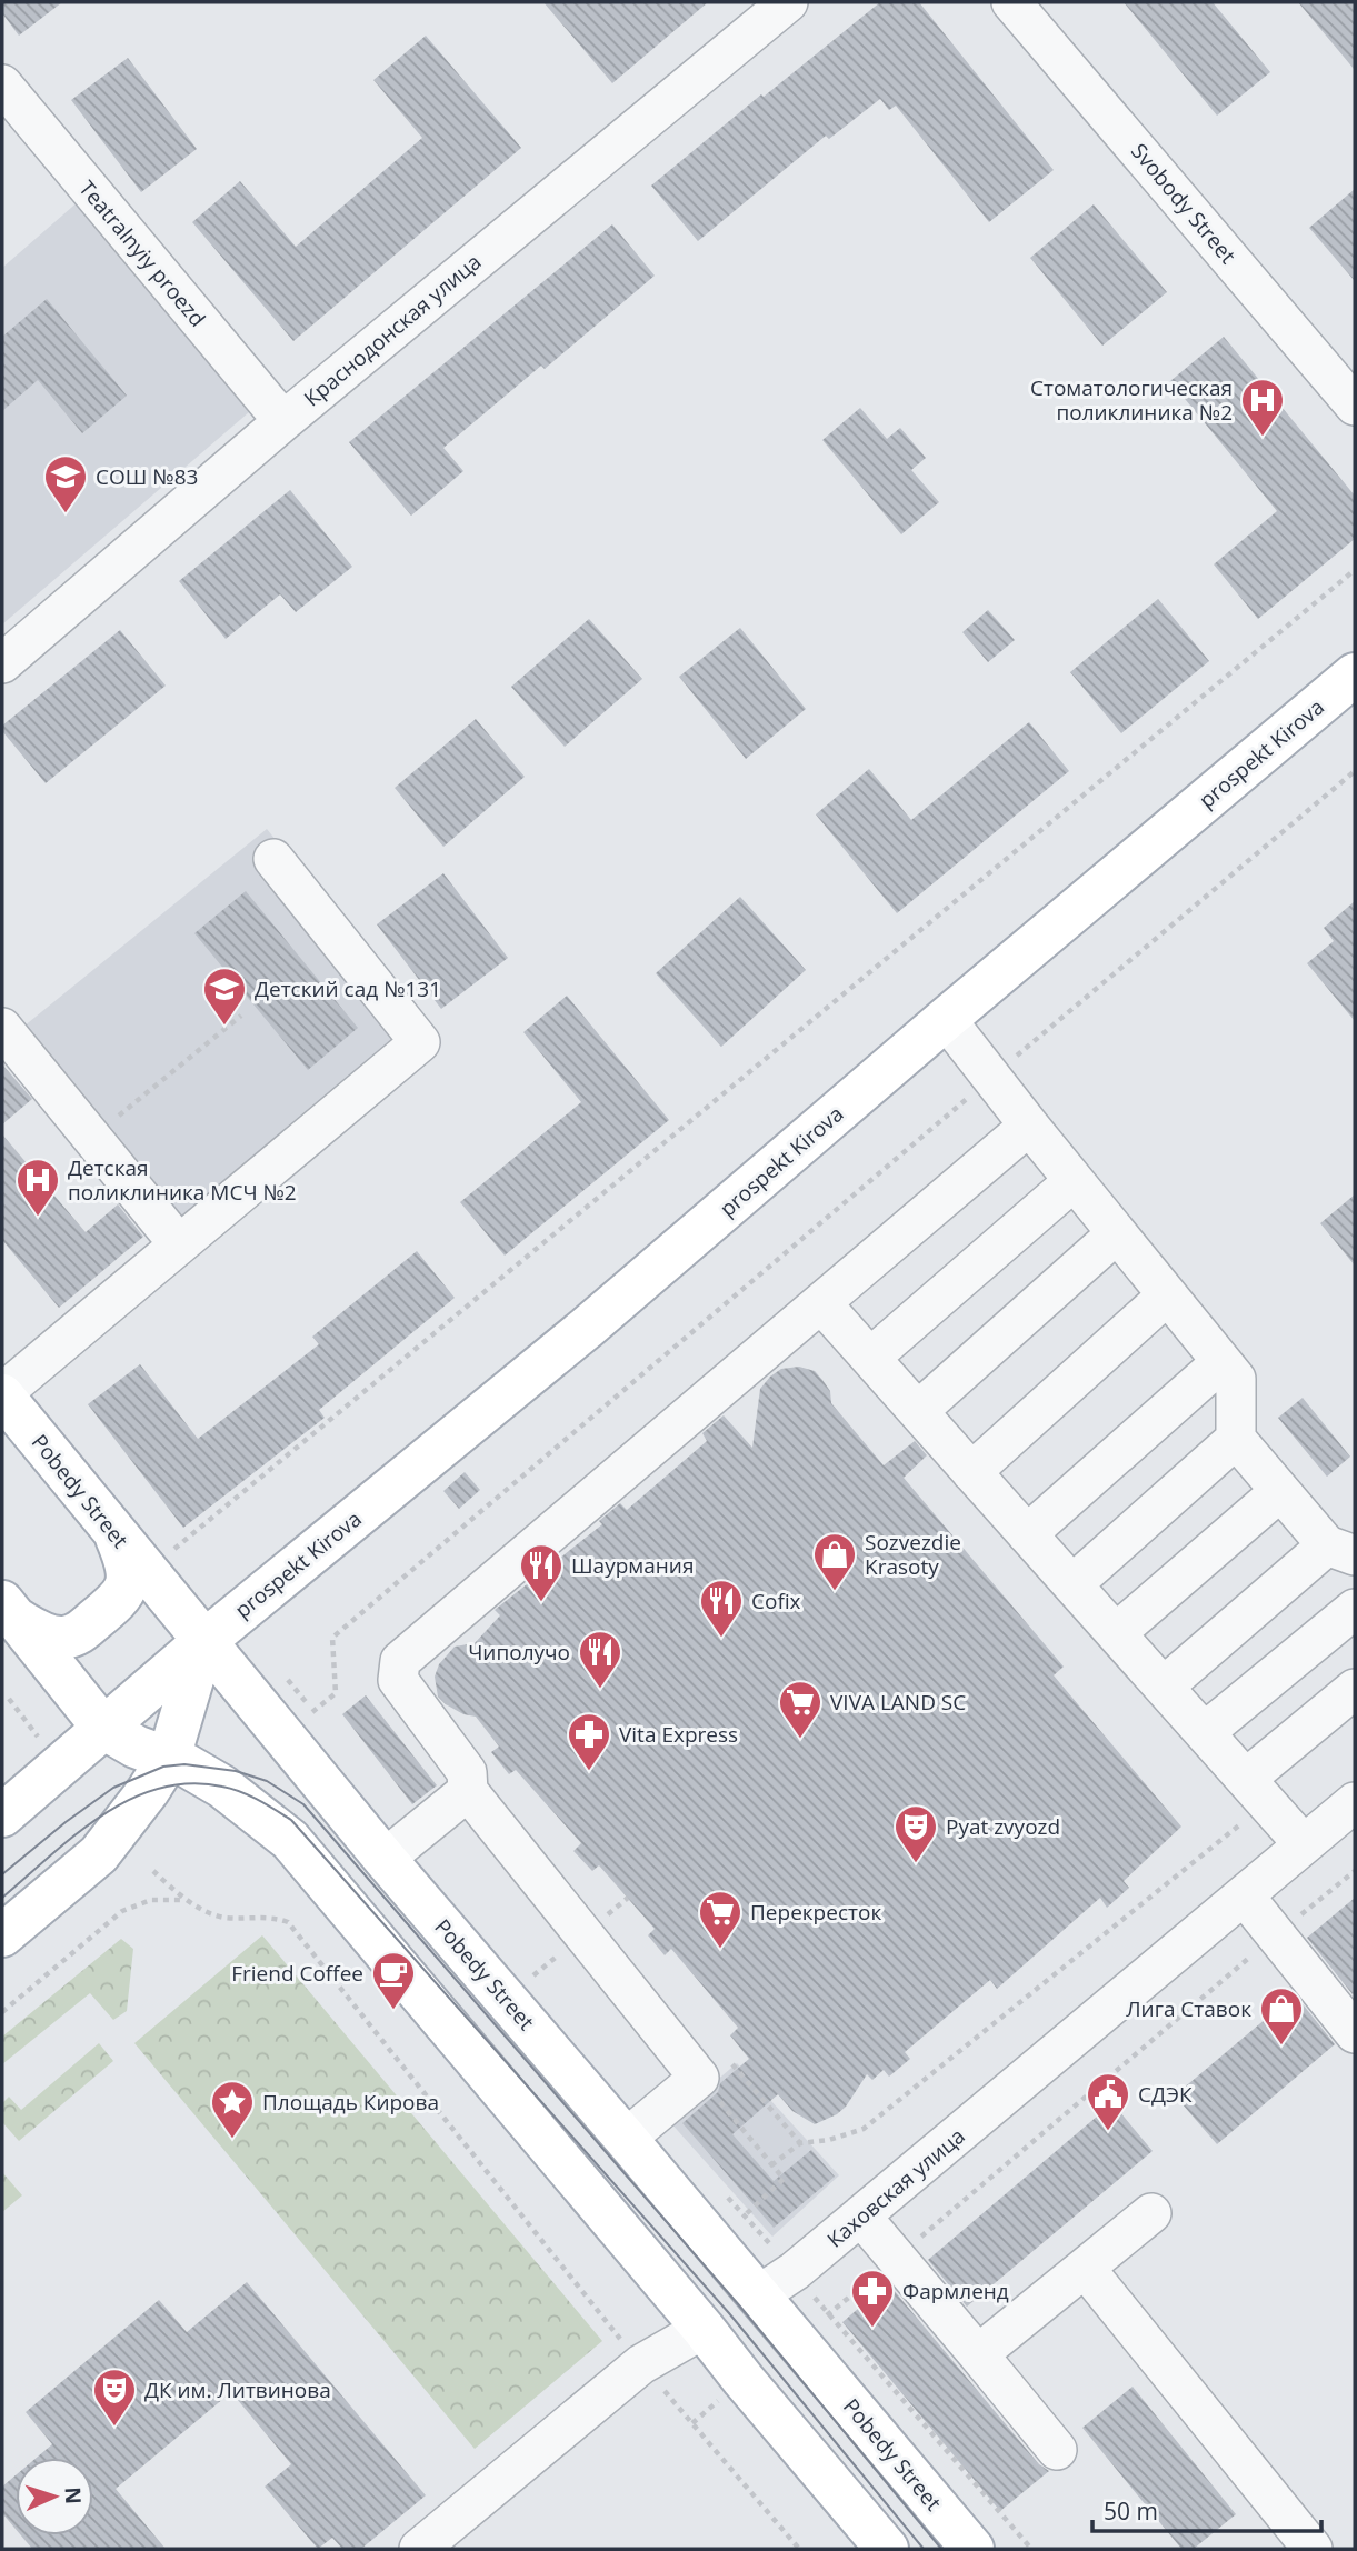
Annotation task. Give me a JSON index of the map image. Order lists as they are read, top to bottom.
{
  "streets": {
    "main road": ["prospekt Kirova", "Pobedy Street", "Каховская улица"],
    "street": ["Svobody Street", "Teatralnyiy proezd", "Краснодонская улица"]
  },
  "crossings": [
    ["Teatralnyiy proezd", "Краснодонская улица"],
    ["prospekt Kirova", "Pobedy Street"],
    ["Pobedy Street", "Каховская улица"]
  ],
  "places": {
    "hospital": ["Стоматологическая поликлиника №2", "Детская поликлиника МСЧ №2"],
    "school or university": ["СОШ №83", "Детский сад №131"],
    "shop": ["Sozvezdie Krasoty", "Лига Ставок"],
    "restaurant": ["Шаурмания", "Cofix", "Чиполучо"],
    "supermarket": ["VIVA LAND SC", "Перекресток"],
    "pharmacy": ["Vita Express", "Фармленд"],
    "theatre": ["Pyat zvyozd", "ДК им. Литвинова"],
    "cafe": ["Friend Coffee"],
    "public building": ["СДЭК"],
    "place": ["Площадь Кирова"]
  },
  "scale_bar": "50 m",
  "north": "right"
}
